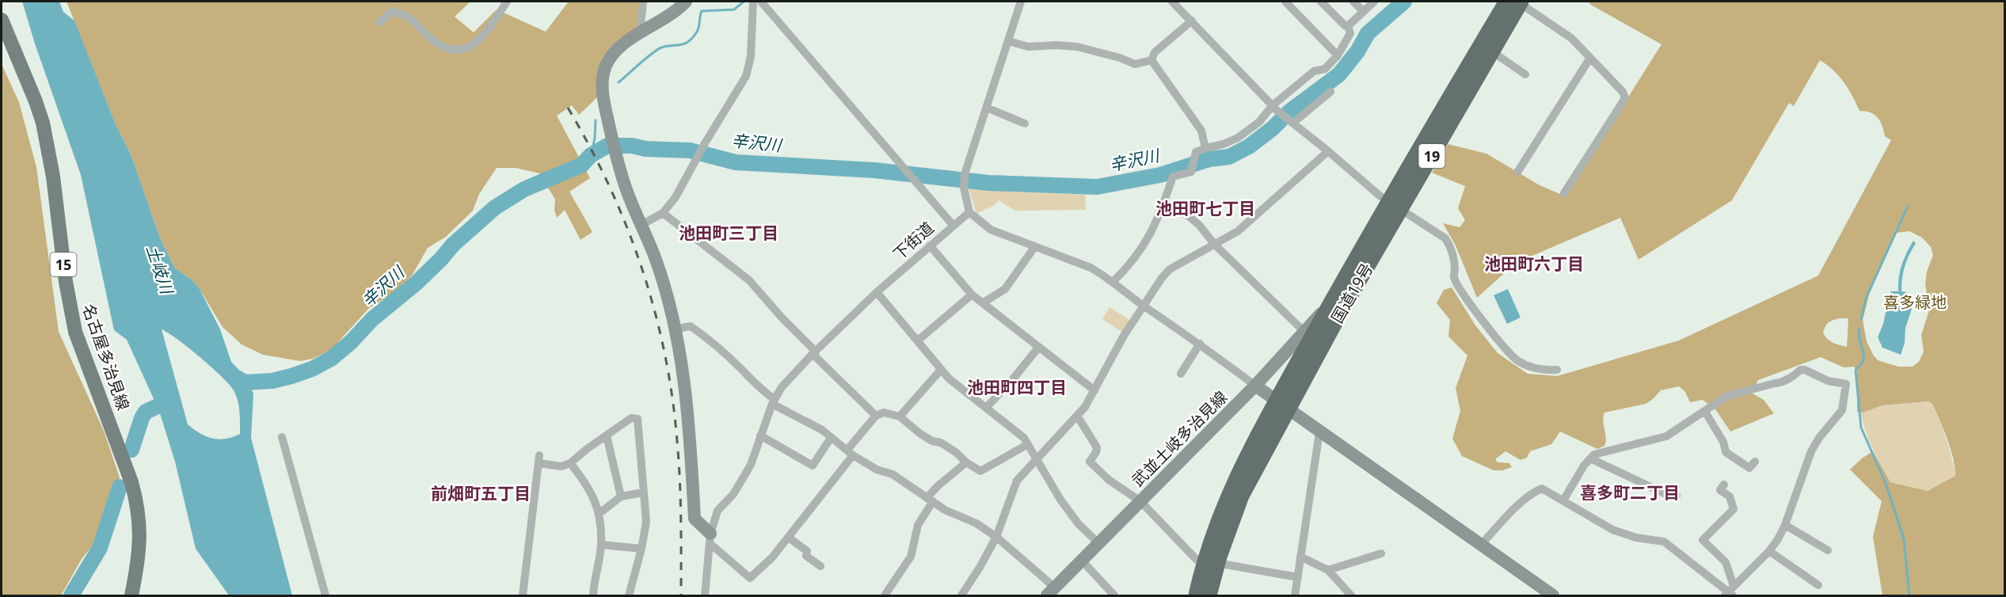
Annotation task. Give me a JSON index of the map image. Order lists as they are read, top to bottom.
{
  "streets": {
    "highway": ["19", "国道19号"],
    "main road": ["15", "名古屋多治見線"],
    "street": ["下街道", "武並土岐多治見線"]
  },
  "crossings": [
    ["国道19号", "武並土岐多治見線"]
  ],
  "districts": [
    "池田町七丁目",
    "池田町三丁目",
    "池田町六丁目",
    "池田町四丁目",
    "喜多町二丁目",
    "前畑町五丁目"
  ],
  "water": ["辛沢川", "土岐川"],
  "parks": ["喜多緑地"]
}
